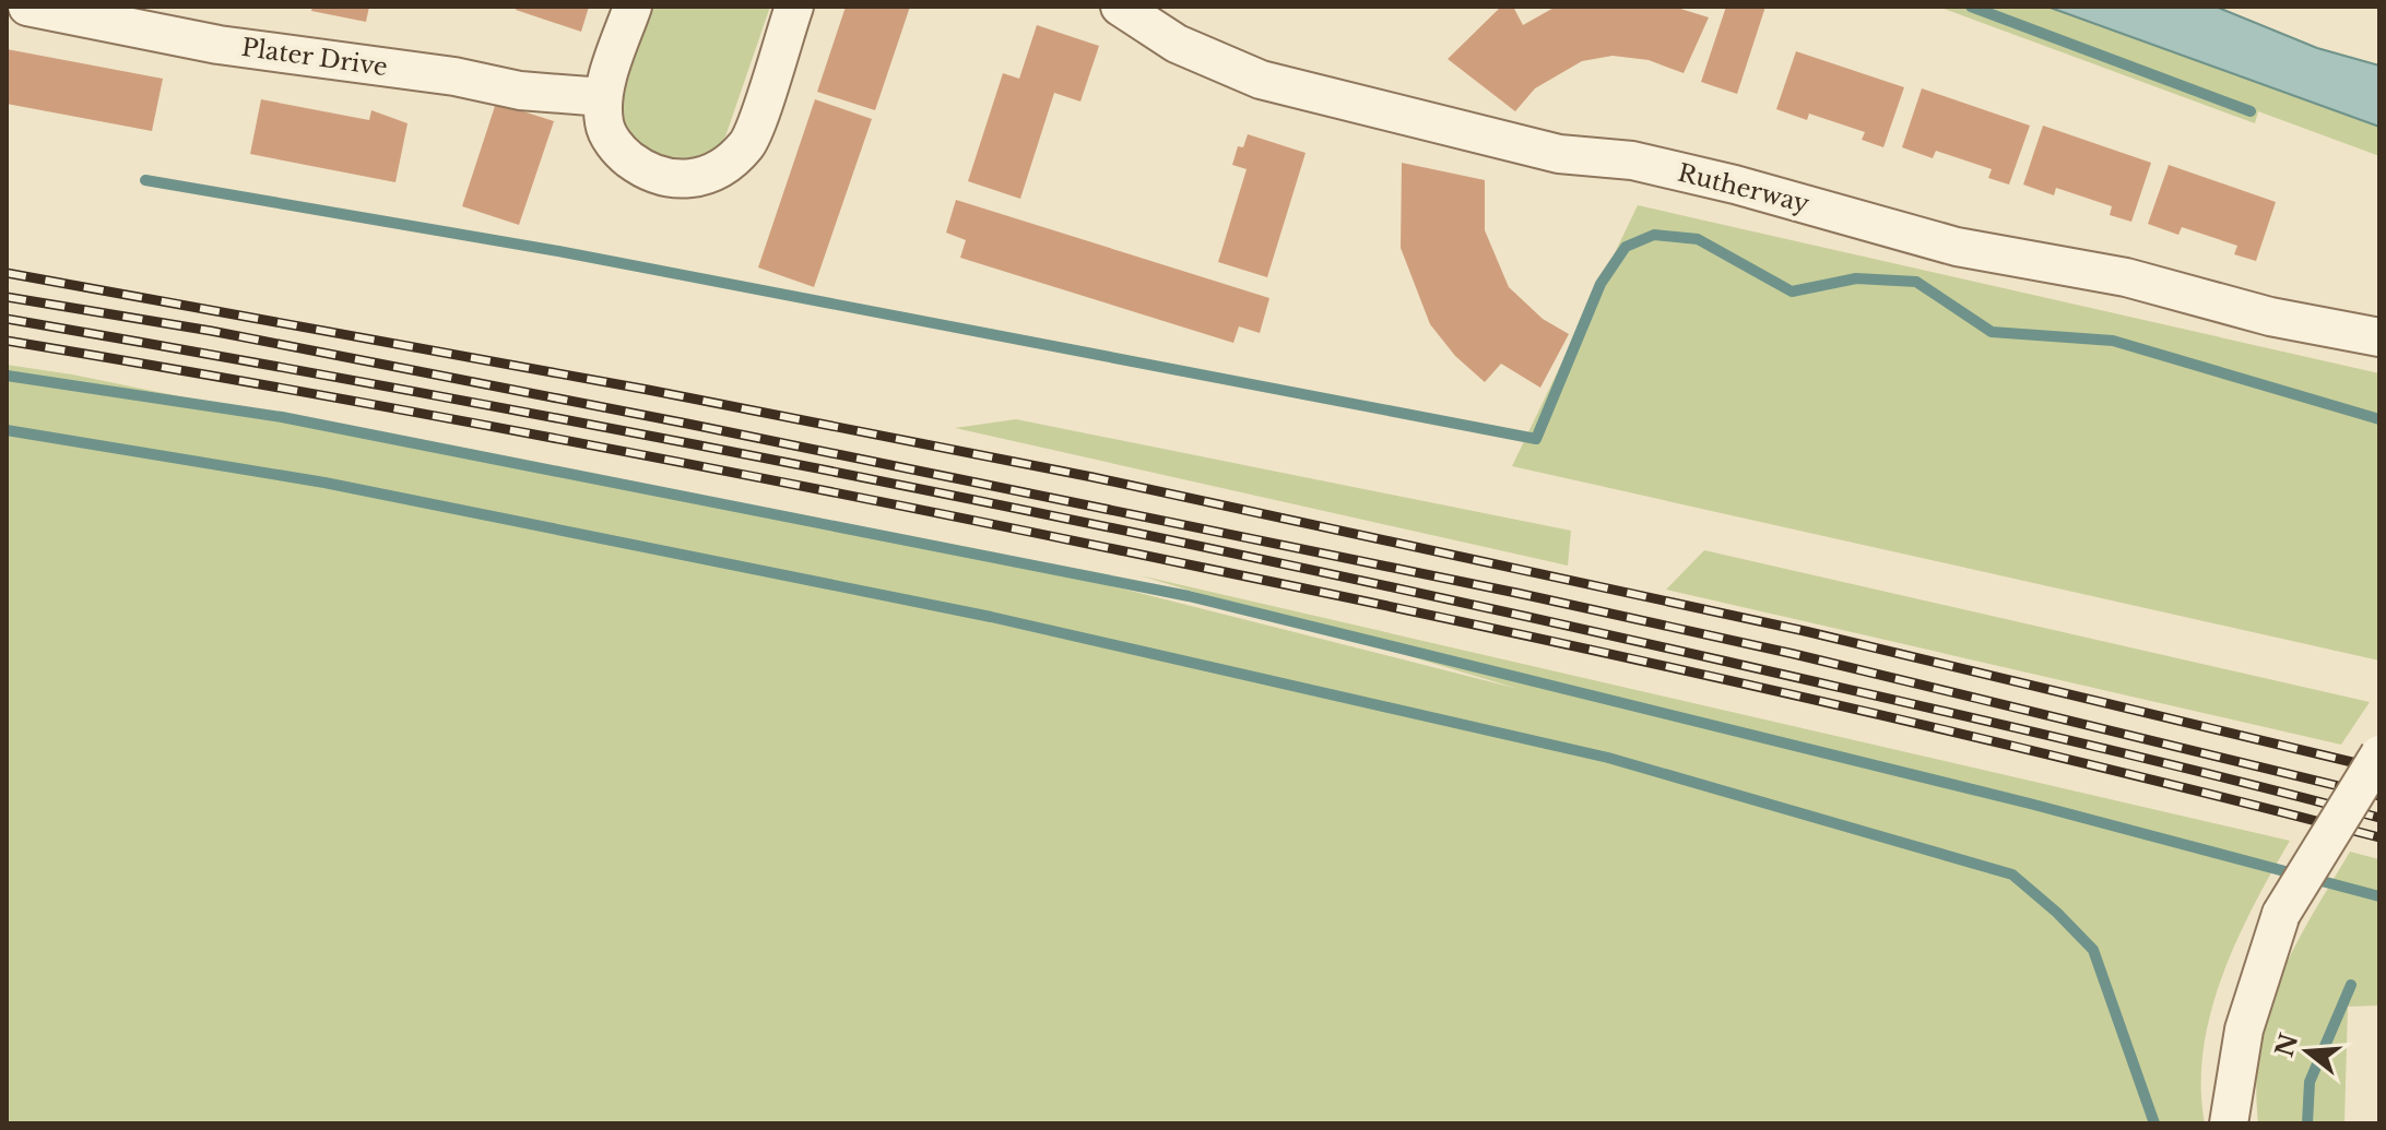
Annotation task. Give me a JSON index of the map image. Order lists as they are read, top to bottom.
{
  "streets": {
    "street": ["Plater Drive", "Rutherway"]
  },
  "north": "left"
}
